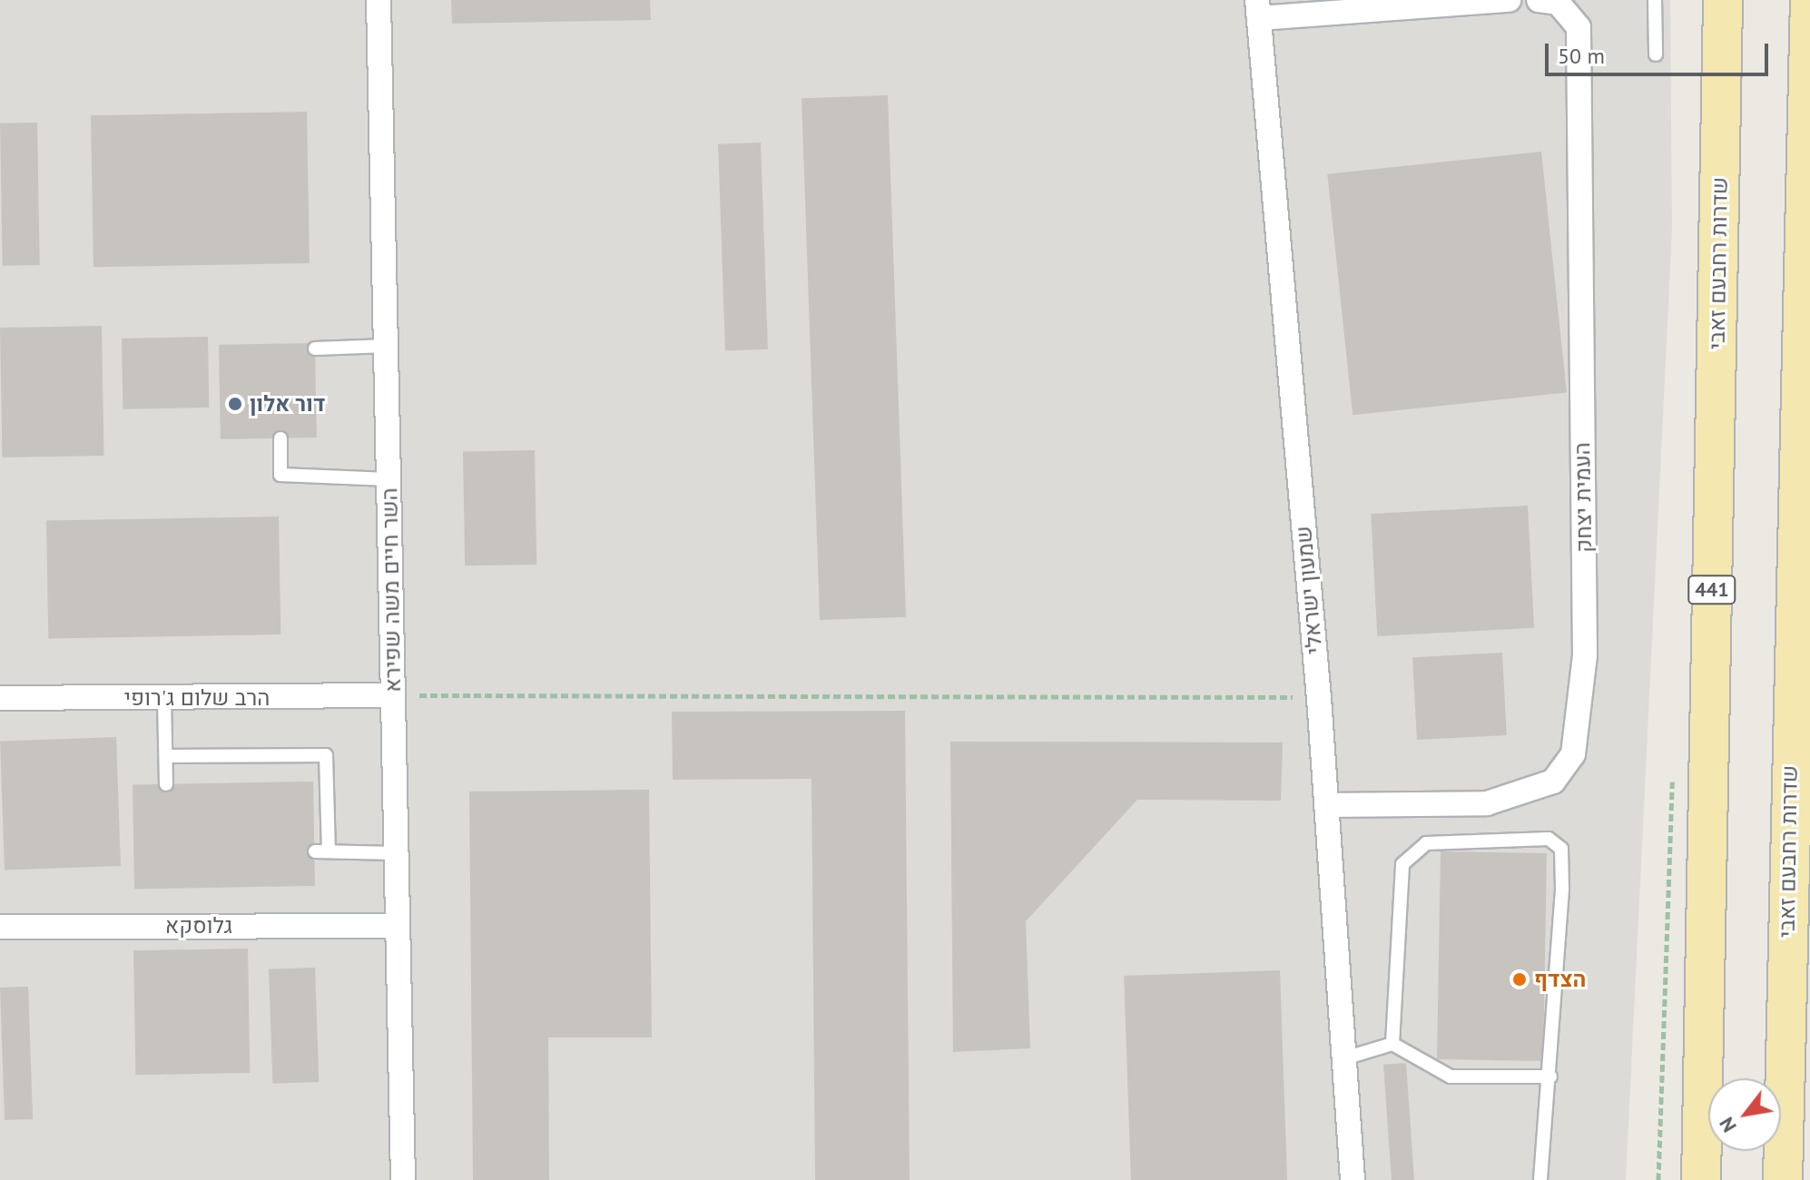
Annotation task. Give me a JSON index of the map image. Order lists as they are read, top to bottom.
{
  "streets": {
    "main road": ["שדרות רחבעם זאבי", "441"],
    "street": [
      "העמית יצחק",
      "השר חיים משה שפירא",
      "שמעון ישראלי",
      "הרב שלום ג'רופי",
      "גלוסקא"
    ]
  },
  "crossings": [
    ["העמית יצחק", "שמעון ישראלי"],
    ["השר חיים משה שפירא", "הרב שלום ג'רופי"],
    ["השר חיים משה שפירא", "גלוסקא"]
  ],
  "places": ["דור אלון", "הצדף"],
  "scale_bar": "50 m",
  "north": "bottom left"
}
